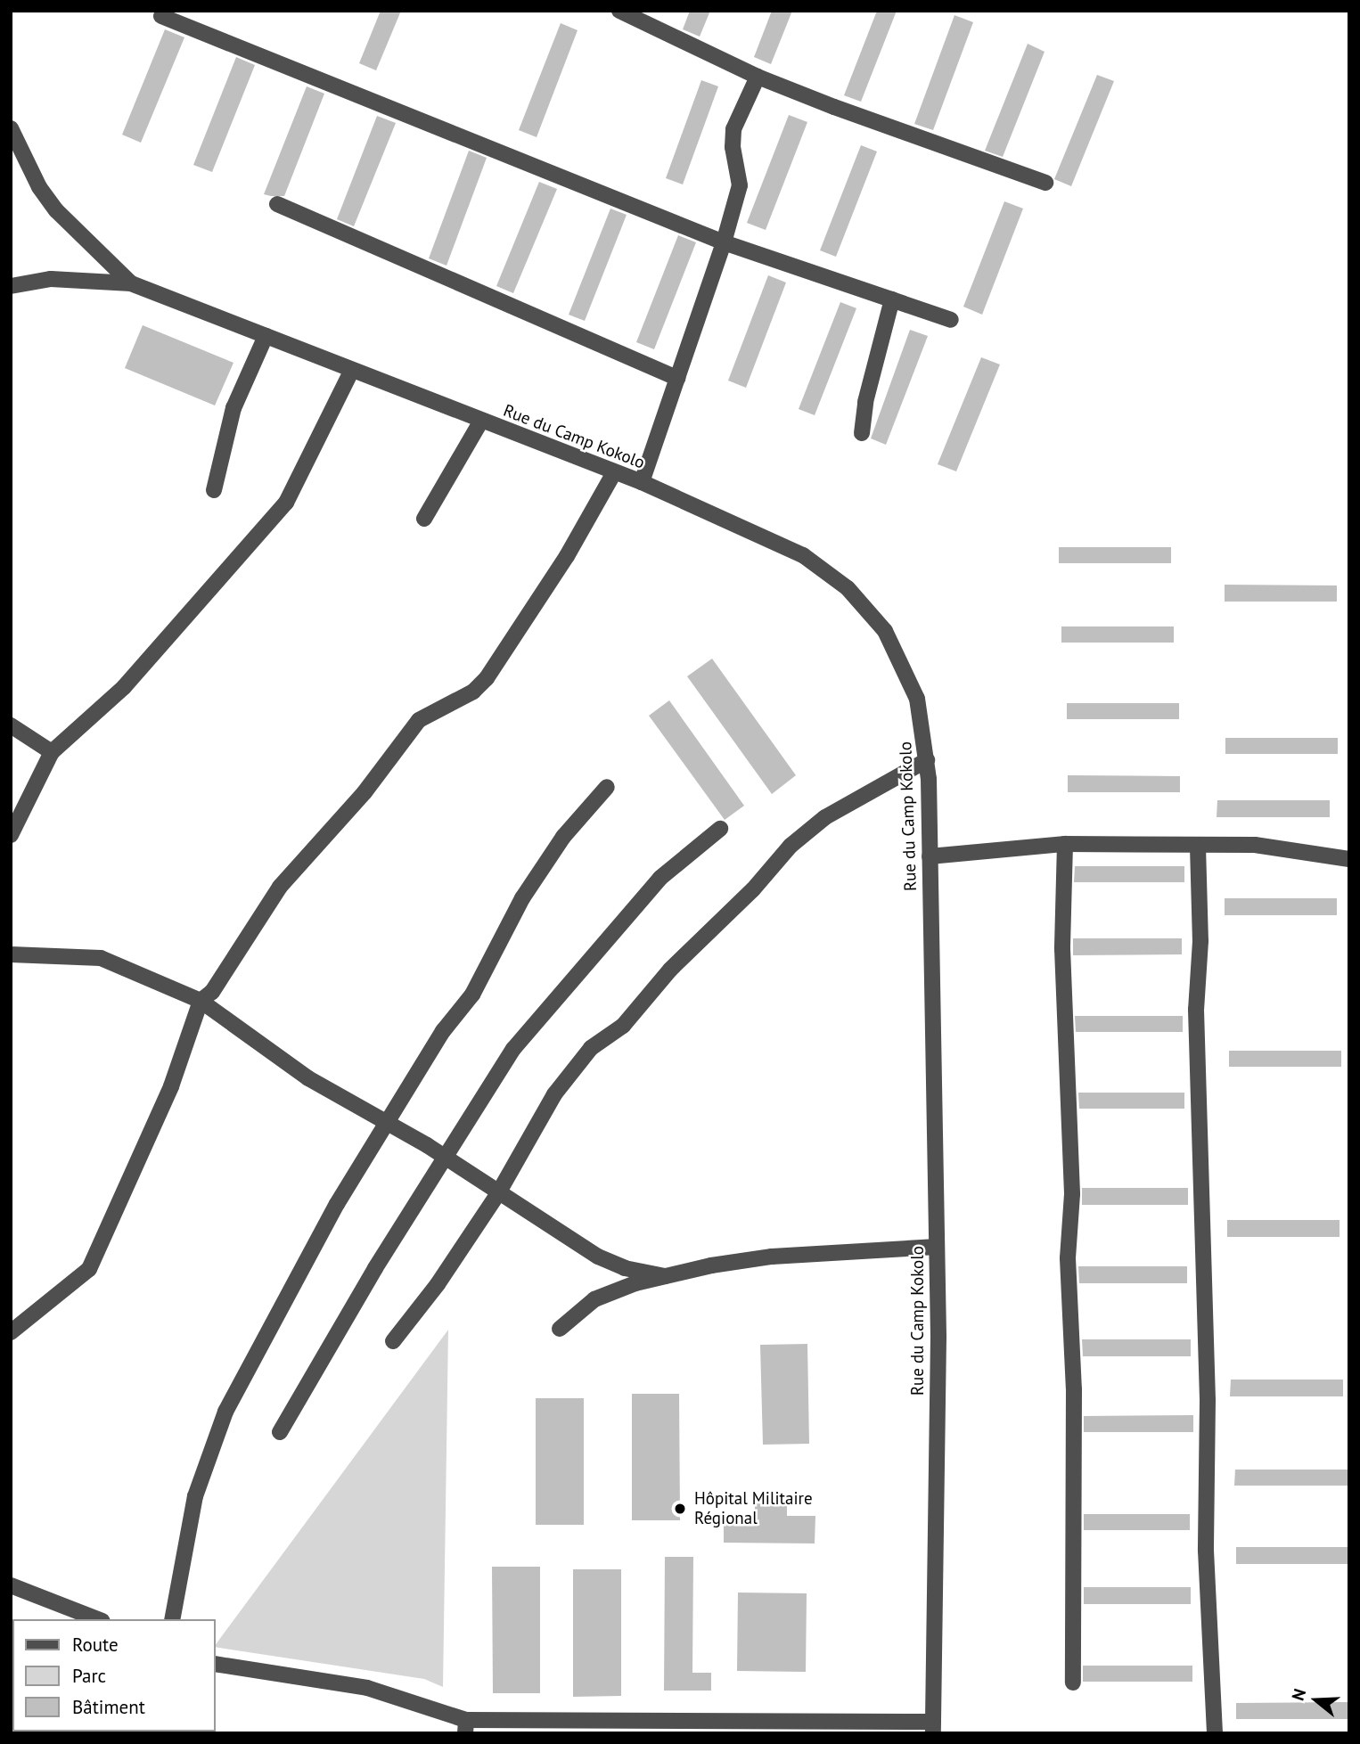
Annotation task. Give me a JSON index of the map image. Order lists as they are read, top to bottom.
{
  "streets": {
    "street": ["Rue du Camp Kokolo"]
  },
  "places": ["Hôpital Militaire Régional"],
  "legend": ["Route", "Parc", "Bâtiment"],
  "north": "left"
}
